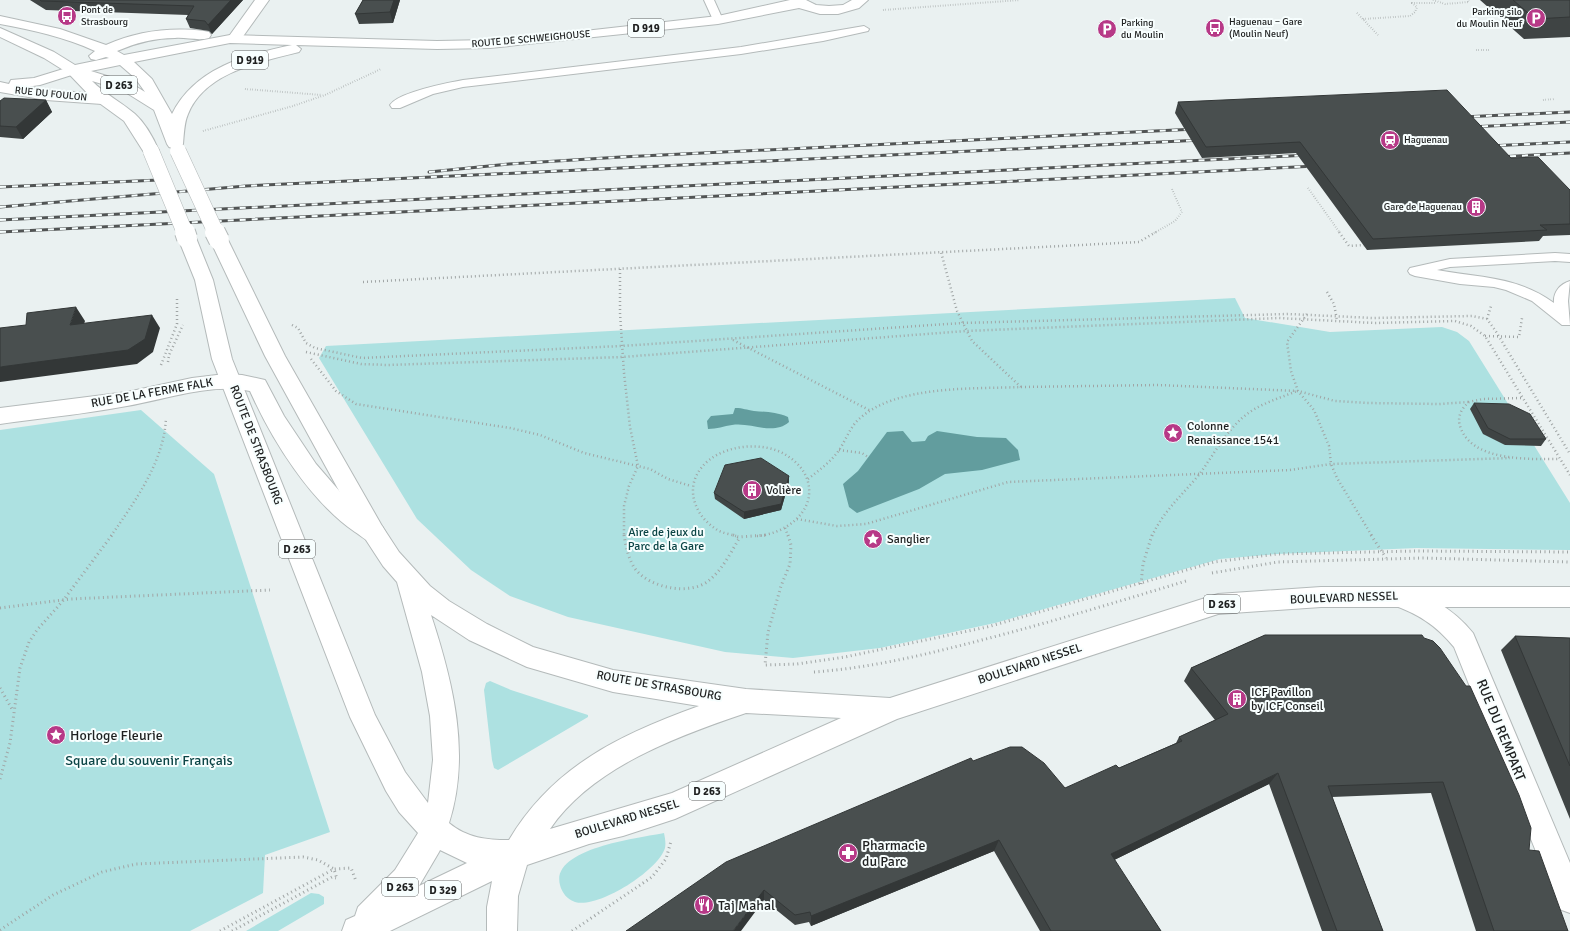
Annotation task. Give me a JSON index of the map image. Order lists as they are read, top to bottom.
{
  "streets": {
    "main road": [
      "D 919",
      "ROUTE DE SCHWEIGHOUSE",
      "D 263",
      "RUE DU FOULON",
      "RUE DE LA FERME FALK",
      "ROUTE DE STRASBOURG",
      "BOULEVARD NESSEL",
      "RUE DU REMPART",
      "D 329"
    ]
  },
  "crossings": [
    ["D 919", "ROUTE DE SCHWEIGHOUSE"],
    ["D 919", "D 263"],
    ["D 919", "RUE DU FOULON"],
    ["D 919", "ROUTE DE STRASBOURG"],
    ["ROUTE DE SCHWEIGHOUSE", "ROUTE DE STRASBOURG"],
    ["D 263", "RUE DU FOULON"],
    ["D 263", "ROUTE DE STRASBOURG"],
    ["RUE DU FOULON", "ROUTE DE STRASBOURG"],
    ["RUE DE LA FERME FALK", "ROUTE DE STRASBOURG"],
    ["ROUTE DE STRASBOURG", "BOULEVARD NESSEL"],
    ["ROUTE DE STRASBOURG", "D 329"],
    ["BOULEVARD NESSEL", "RUE DU REMPART"],
    ["BOULEVARD NESSEL", "D 329"]
  ],
  "parks": ["Aire de jeux du Parc de la Gare", "Square du souvenir Français"],
  "places": {
    "bus stop": ["Pont de Strasbourg", "Haguenau − Gare (Moulin Neuf)"],
    "parking": ["Parking silo du Moulin Neuf", "Parking du Moulin"],
    "station": ["Haguenau"],
    "building": ["Gare de Haguenau", "Volière", "ICF Pavillon by ICF Conseil"],
    "place": ["Colonne Renaissance 1541", "Sanglier", "Horloge Fleurie"],
    "pharmacy": ["Pharmacie du Parc"],
    "restaurant": ["Taj Mahal"]
  }
}
